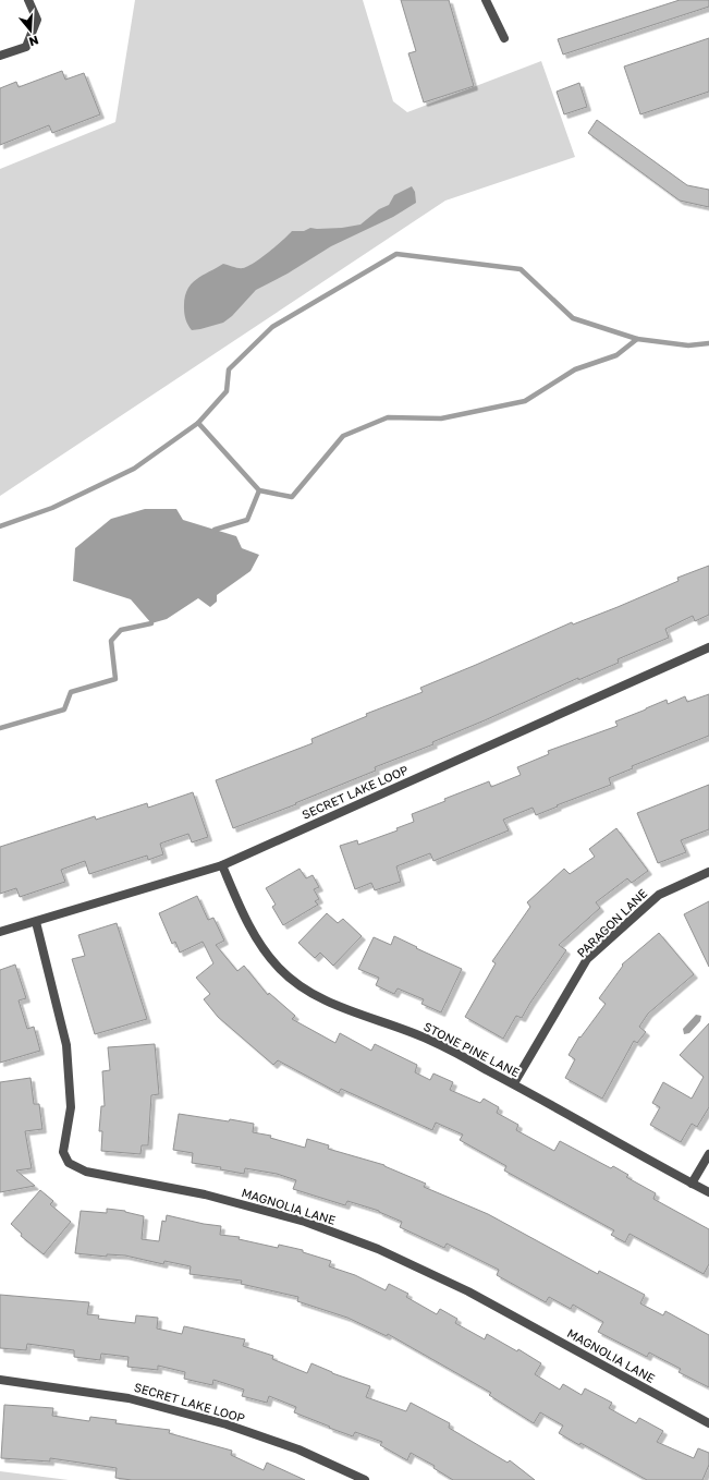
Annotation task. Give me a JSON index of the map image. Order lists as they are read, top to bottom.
{
  "streets": {
    "street": [
      "SECRET LAKE LOOP",
      "PARAGON LANE",
      "STONE PINE LANE",
      "MAGNOLIA LANE"
    ]
  },
  "crossings": [
    ["SECRET LAKE LOOP", "STONE PINE LANE"],
    ["SECRET LAKE LOOP", "MAGNOLIA LANE"],
    ["PARAGON LANE", "STONE PINE LANE"]
  ],
  "north": "bottom"
}
